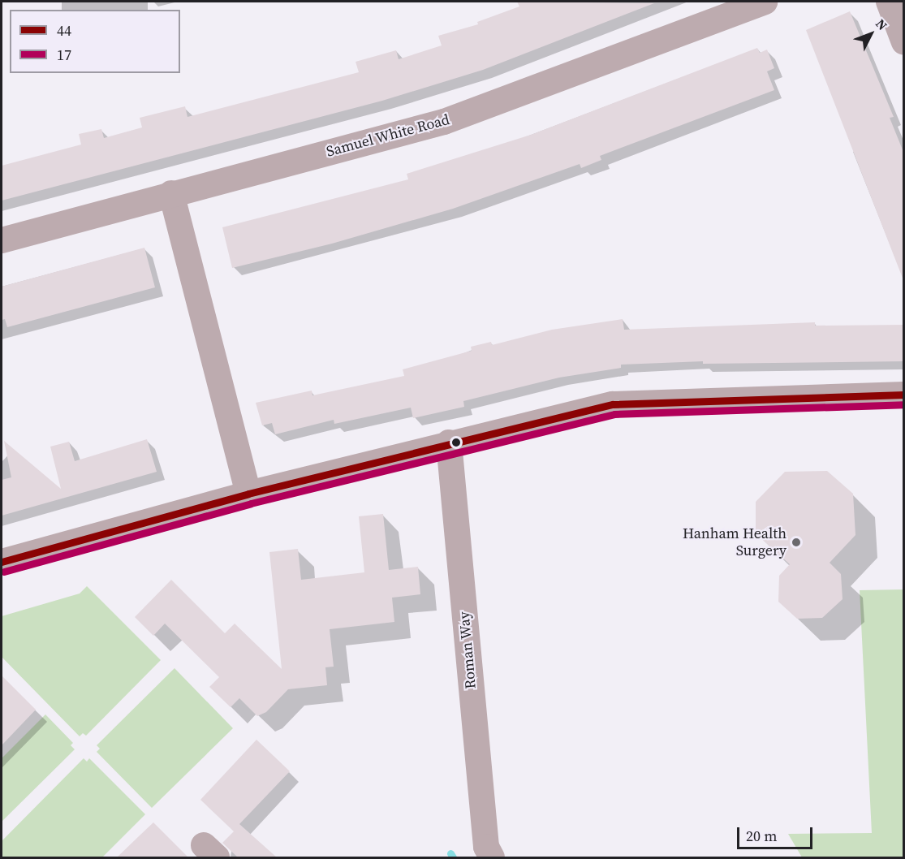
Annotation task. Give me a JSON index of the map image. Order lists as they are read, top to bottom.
{
  "streets": {
    "street": ["Samuel White Road", "Roman Way"]
  },
  "places": ["Hanham Health Surgery"],
  "lines": ["transit line 44", "transit line 17"],
  "legend": ["44", "17"],
  "scale_bar": "20 m",
  "north": "top right"
}
